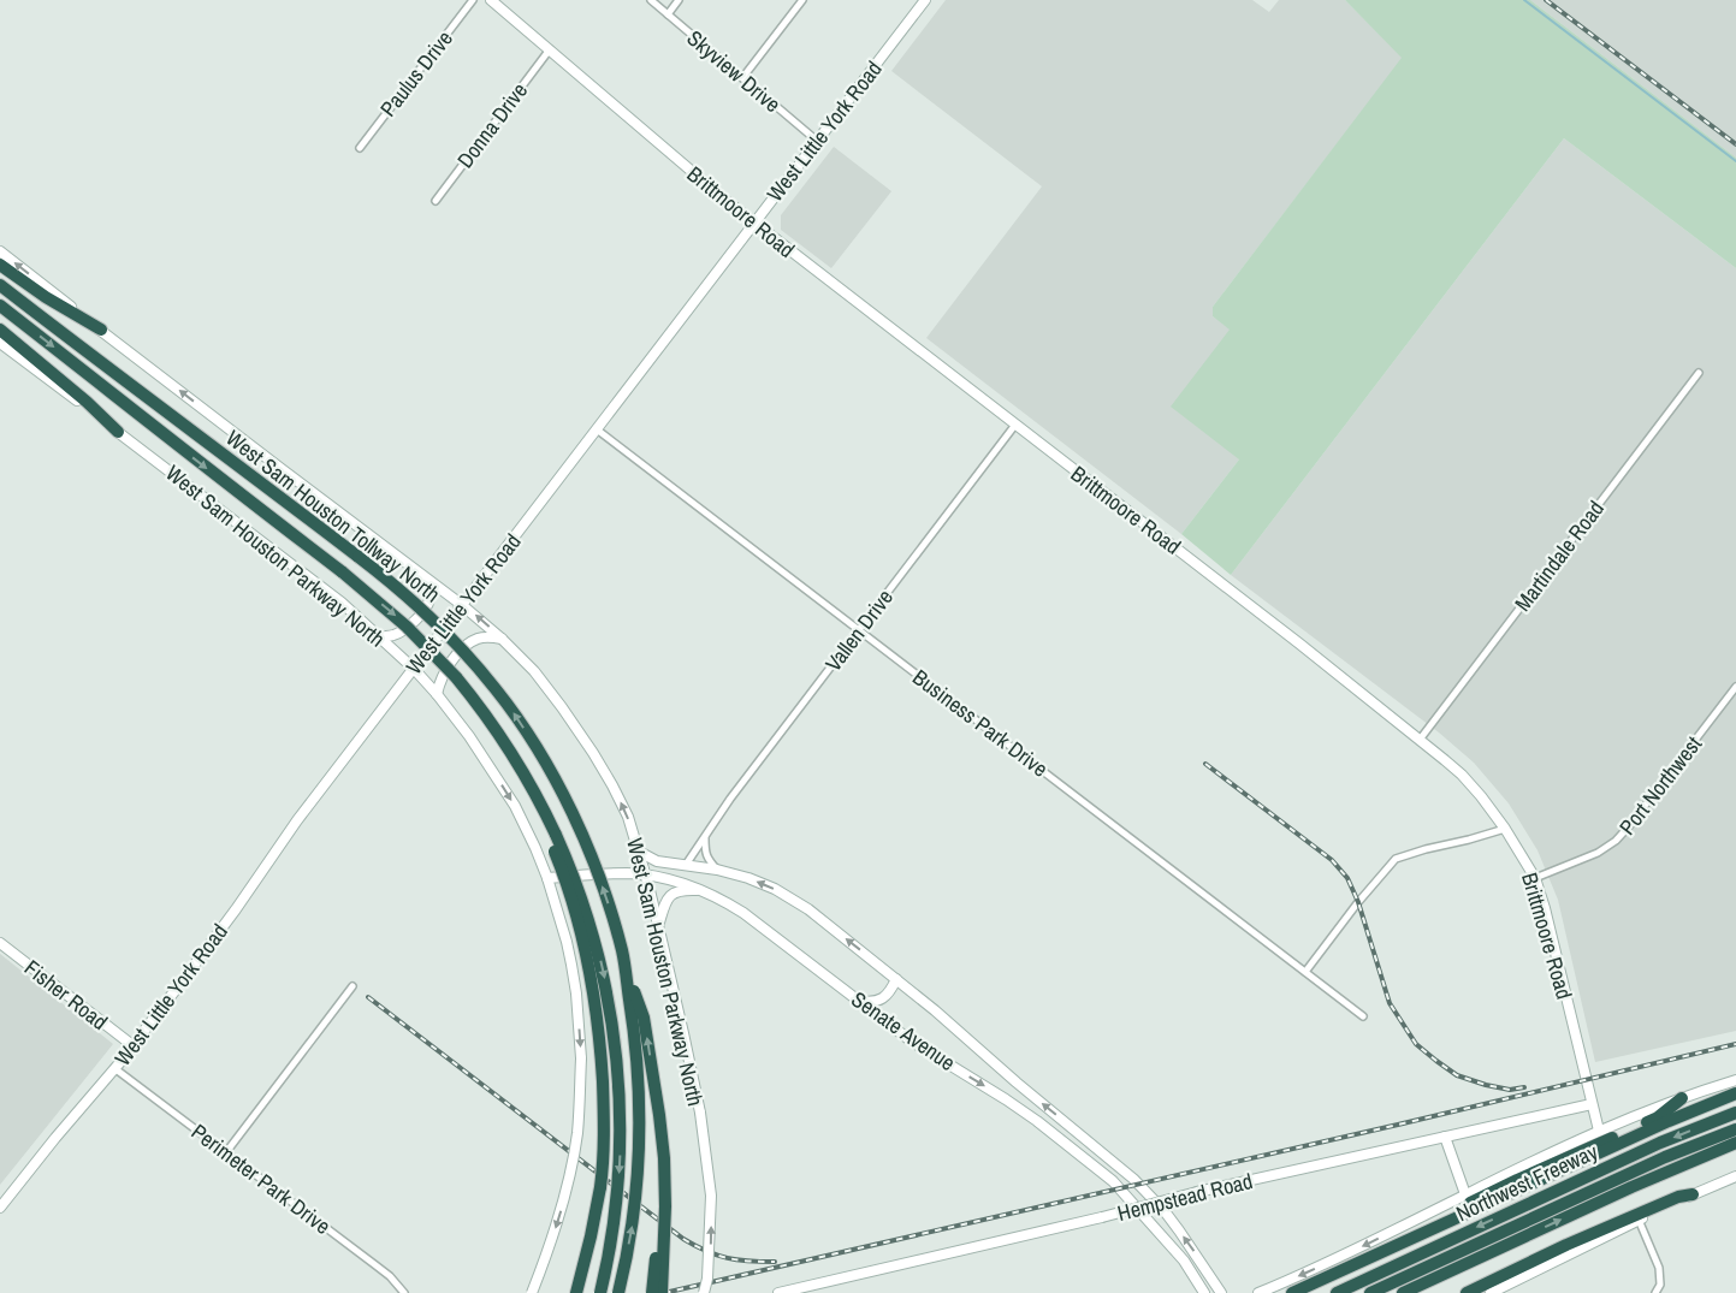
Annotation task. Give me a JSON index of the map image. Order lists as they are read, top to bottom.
{
  "streets": {
    "highway": ["West Sam Houston Tollway North", "Northwest Freeway"],
    "main road": [
      "West Little York Road",
      "Brittmoore Road",
      "West Sam Houston Parkway North",
      "Fisher Road",
      "Senate Avenue",
      "Hempstead Road"
    ],
    "street": [
      "Skyview Drive",
      "Paulus Drive",
      "Donna Drive",
      "Martindale Road",
      "Vallen Drive",
      "Business Park Drive",
      "Port Northwest",
      "Perimeter Park Drive"
    ]
  },
  "crossings": [
    ["Skyview Drive", "West Little York Road"],
    ["Donna Drive", "Brittmoore Road"],
    ["West Little York Road", "Brittmoore Road"],
    ["West Little York Road", "West Sam Houston Parkway North"],
    ["West Little York Road", "Business Park Drive"],
    ["West Little York Road", "Fisher Road"],
    ["West Little York Road", "Perimeter Park Drive"],
    ["Brittmoore Road", "Martindale Road"],
    ["Brittmoore Road", "Vallen Drive"],
    ["Brittmoore Road", "Port Northwest"],
    ["Brittmoore Road", "Hempstead Road"],
    ["West Sam Houston Parkway North", "Senate Avenue"],
    ["Vallen Drive", "Business Park Drive"],
    ["Vallen Drive", "Senate Avenue"]
  ]
}
